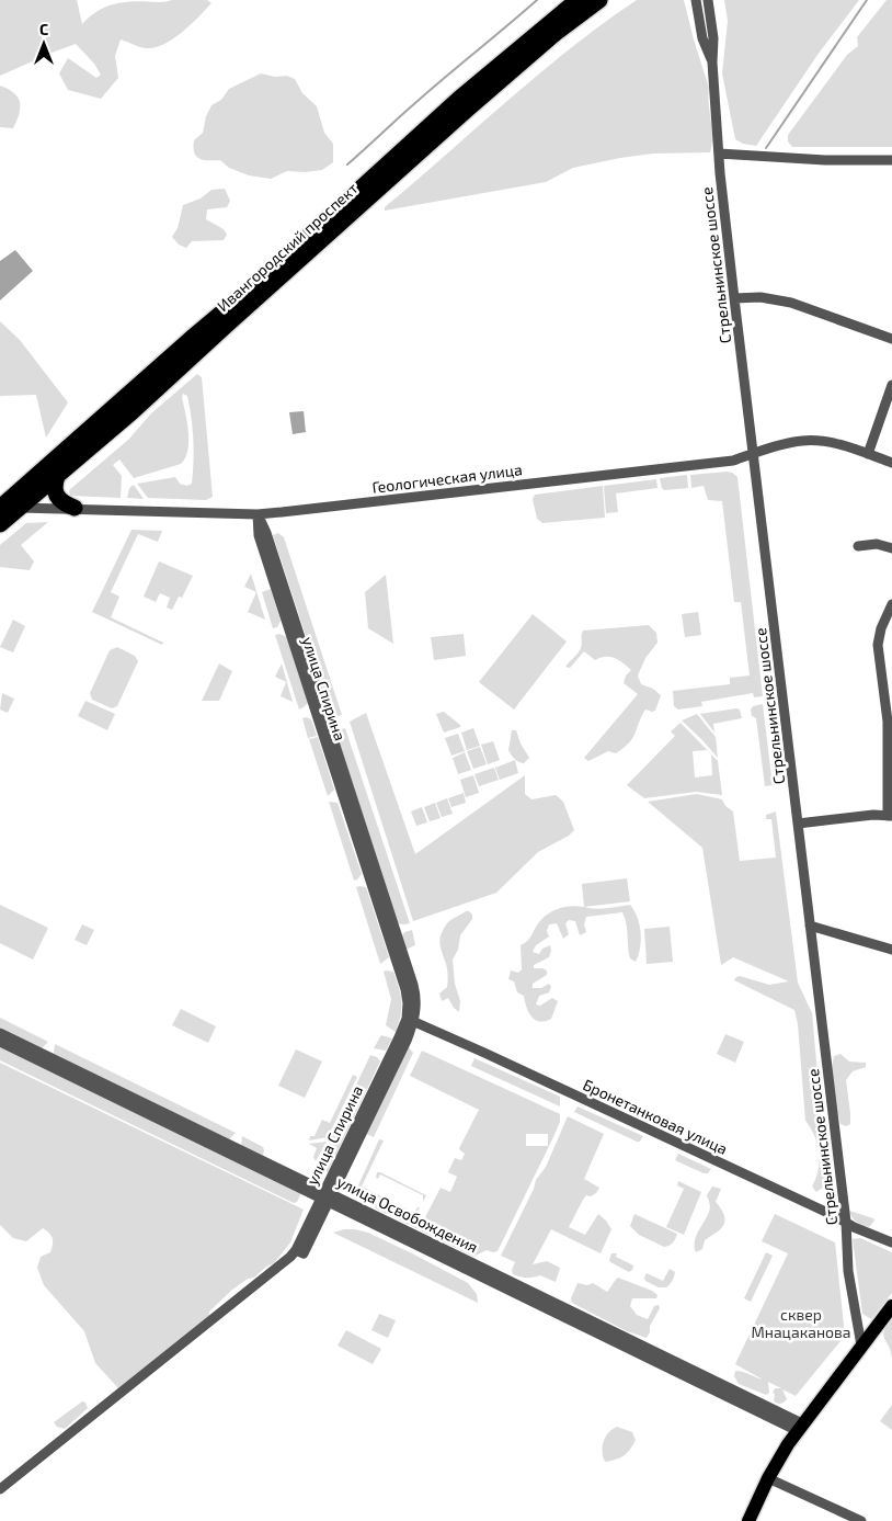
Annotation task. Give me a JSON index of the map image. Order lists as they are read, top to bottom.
{
  "streets": {
    "highway": ["Ивангородский проспект"],
    "street": [
      "Стрельнинское шоссе",
      "Геологическая улица",
      "улица Спирина",
      "Бронетанковая улица",
      "улица Освобождения"
    ]
  },
  "crossings": [
    ["Ивангородский проспект", "Геологическая улица"],
    ["Стрельнинское шоссе", "Геологическая улица"],
    ["Стрельнинское шоссе", "Бронетанковая улица"],
    ["Геологическая улица", "улица Спирина"],
    ["улица Спирина", "Бронетанковая улица"],
    ["улица Спирина", "улица Освобождения"]
  ],
  "parks": ["сквер Мнацаканова"],
  "north": "top"
}
